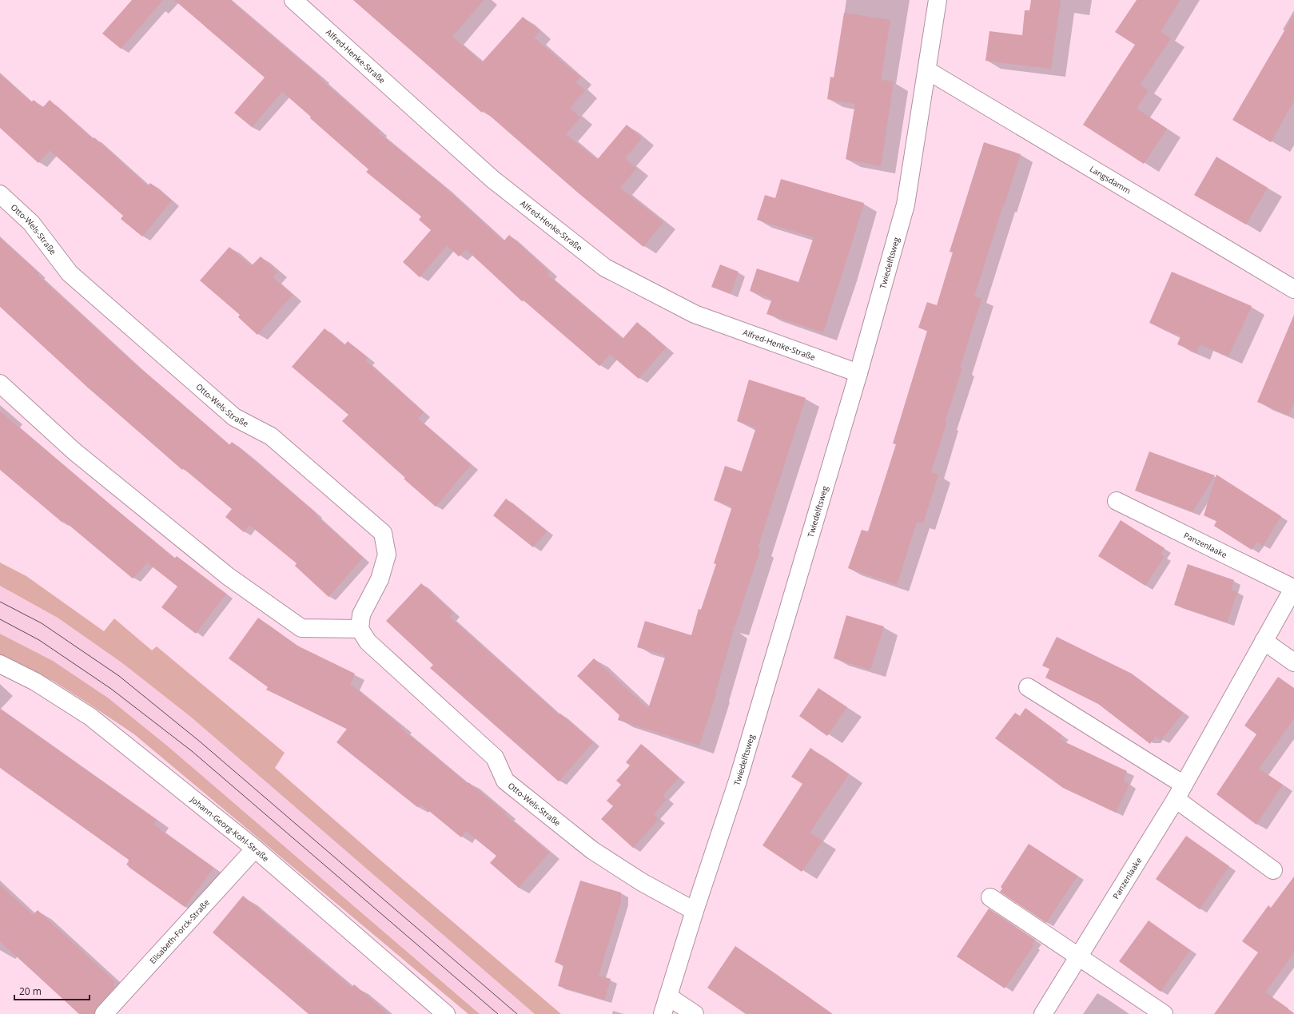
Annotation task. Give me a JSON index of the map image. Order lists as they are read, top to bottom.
{
  "streets": {
    "street": [
      "Alfred-Henke-Straße",
      "Langsdamm",
      "Otto-Wels-Straße",
      "Twiedelftsweg",
      "Panzenlaake",
      "Johann-Georg-Kohl-Straße",
      "Elisabeth-Forck-Straße"
    ]
  },
  "crossings": [
    ["Alfred-Henke-Straße", "Twiedelftsweg"],
    ["Langsdamm", "Twiedelftsweg"],
    ["Otto-Wels-Straße", "Twiedelftsweg"],
    ["Johann-Georg-Kohl-Straße", "Elisabeth-Forck-Straße"]
  ],
  "scale_bar": "20 m"
}
